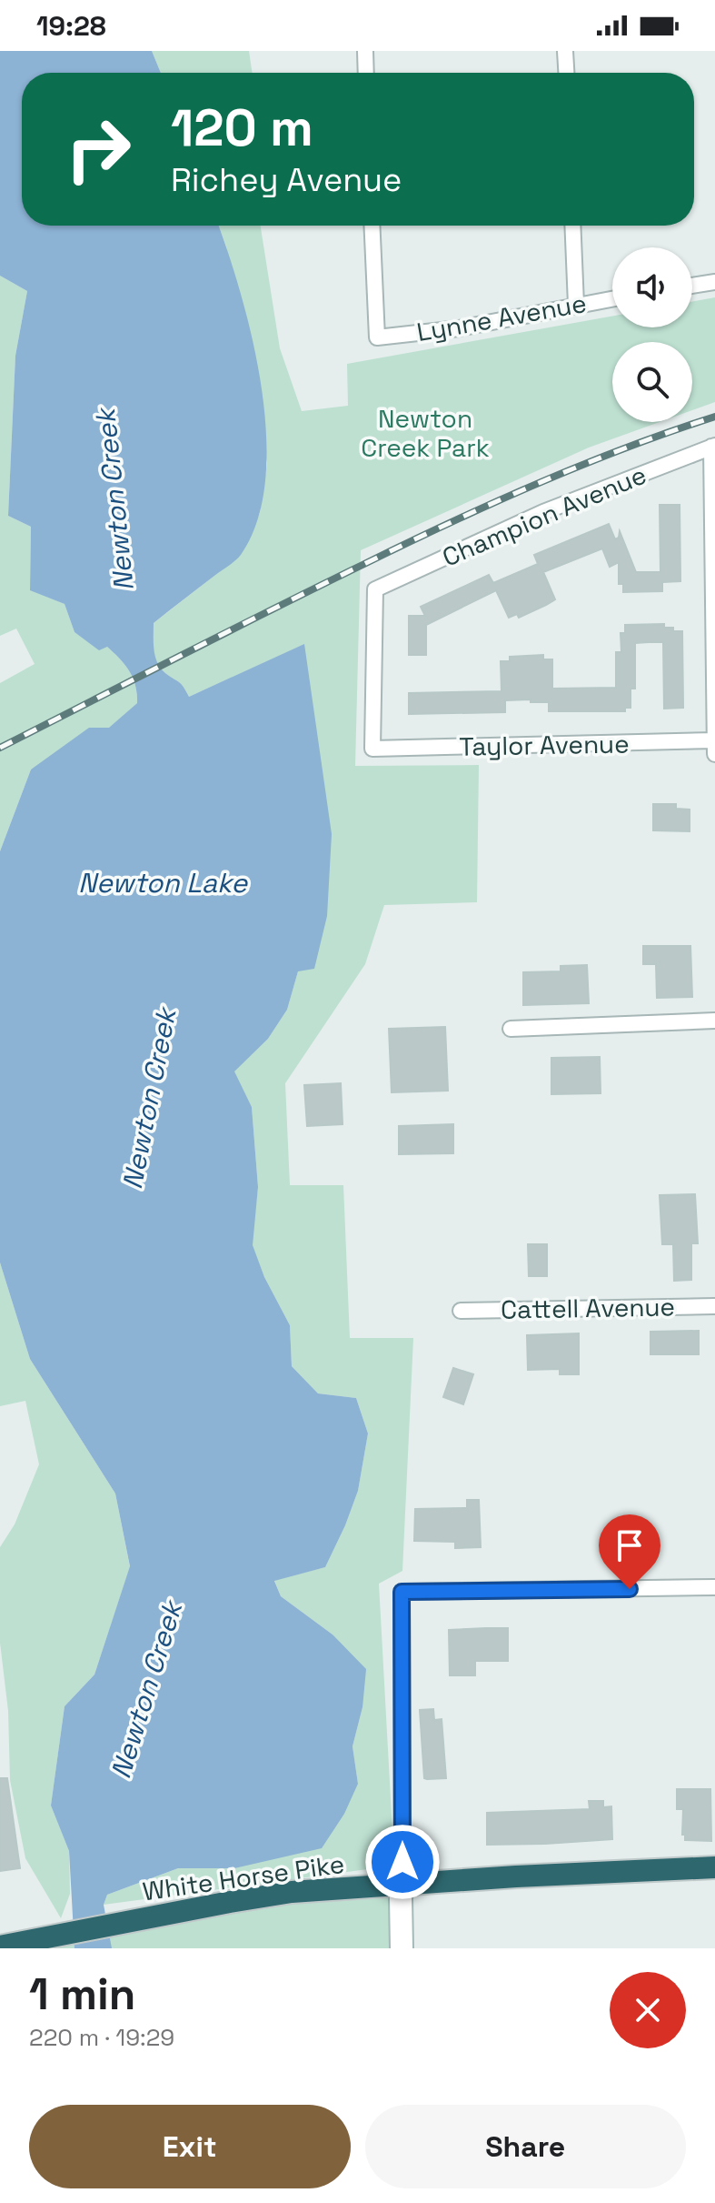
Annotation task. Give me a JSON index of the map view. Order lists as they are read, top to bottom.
{
  "streets": {
    "highway": ["White Horse Pike"],
    "street": [
      "Lynne Avenue",
      "Champion Avenue",
      "Taylor Avenue",
      "Cattell Avenue"
    ]
  },
  "crossings": [
    ["Champion Avenue", "Taylor Avenue"]
  ],
  "water": ["Newton Creek", "Newton Lake"],
  "parks": ["Newton Creek Park"],
  "page": {
    "status": "19:28",
    "turn": ["120 m", "Richey Avenue"],
    "heading": ["1 min", "220 m · 19:29"],
    "buttons": ["Exit", "Share"]
  }
}
